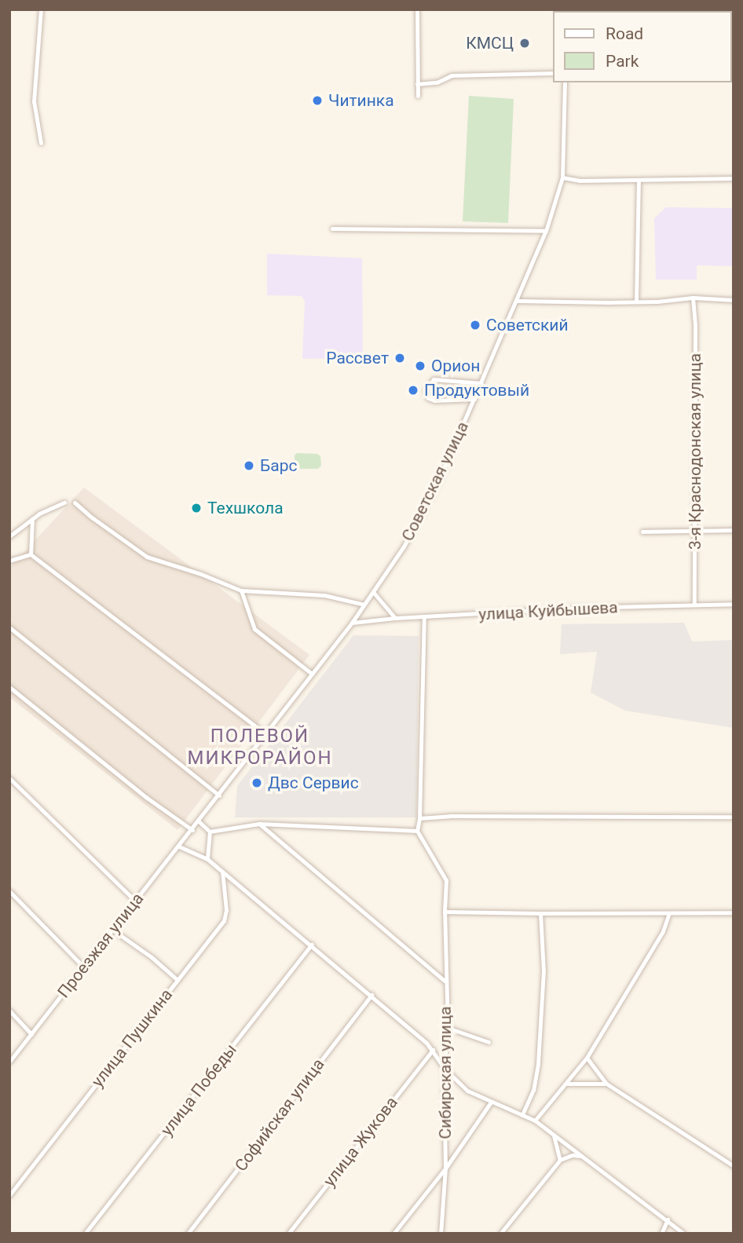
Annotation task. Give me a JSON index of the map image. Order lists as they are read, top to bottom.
{
  "streets": {
    "street": [
      "3-я Краснодонская улица",
      "Советская улица",
      "улица Куйбышева",
      "Проезжая улица",
      "улица Пушкина",
      "Сибирская улица",
      "улица Победы",
      "Софийская улица",
      "улица Жукова"
    ]
  },
  "crossings": [
    ["3-я Краснодонская улица", "улица Куйбышева"],
    ["Советская улица", "улица Куйбышева"],
    ["Советская улица", "Проезжая улица"]
  ],
  "districts": ["ПОЛЕВОЙ МИКРОРАЙОН"],
  "places": [
    "КМСЦ",
    "Читинка",
    "Советский",
    "Рассвет",
    "Орион",
    "Продуктовый",
    "Барс",
    "Техшкола",
    "Двс Сервис"
  ],
  "legend": ["Road", "Park"]
}
